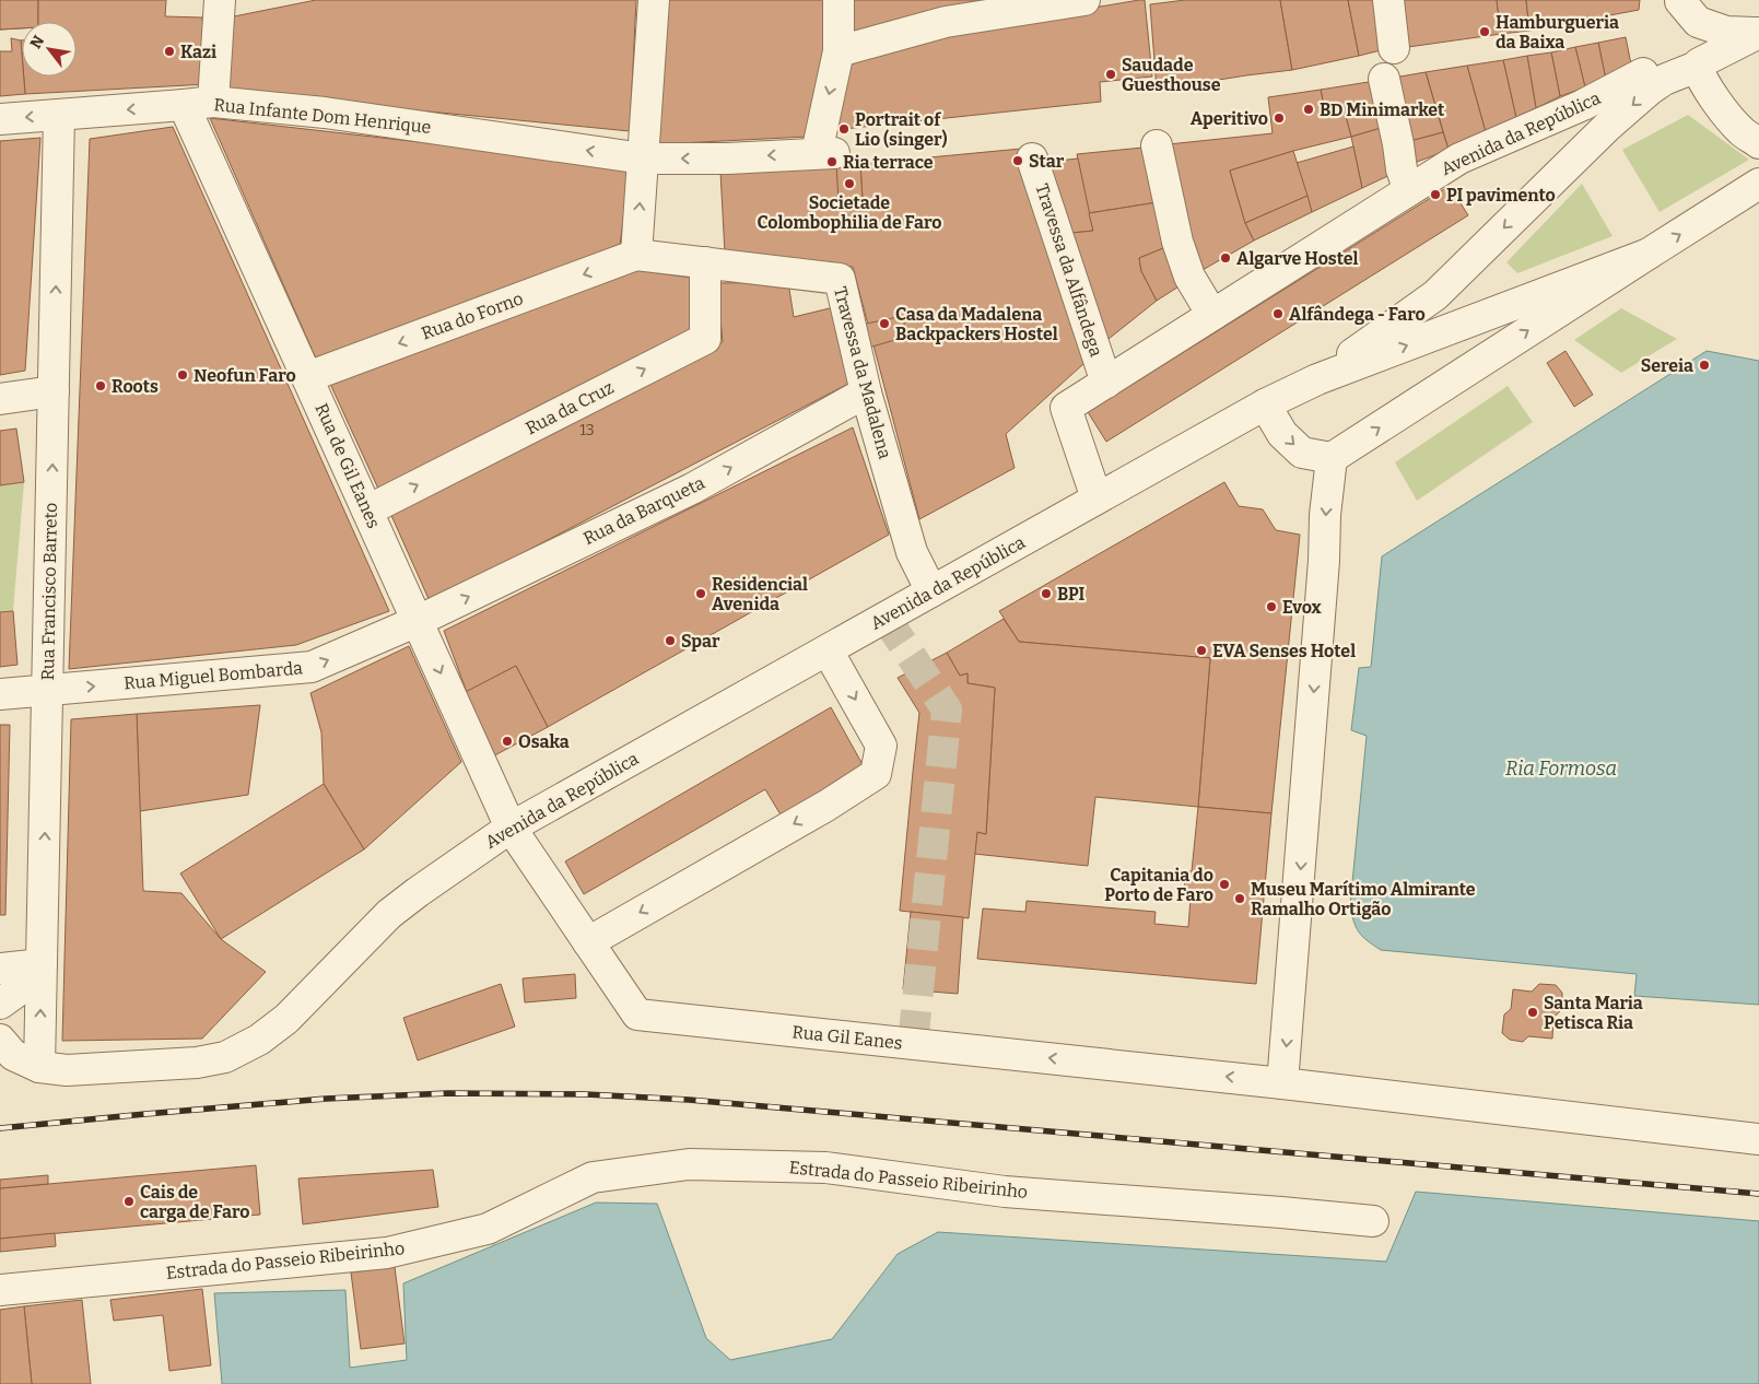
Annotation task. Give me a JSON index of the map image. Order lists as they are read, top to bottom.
{
  "streets": {
    "street": [
      "Rua Infante Dom Henrique",
      "Avenida da República",
      "Travessa da Alfândega",
      "Rua do Forno",
      "Travessa da Madalena",
      "Rua da Cruz",
      "Rua de Gil Eanes",
      "Rua da Barqueta",
      "Rua Francisco Barreto",
      "Rua Miguel Bombarda",
      "Rua Gil Eanes",
      "Estrada do Passeio Ribeirinho"
    ]
  },
  "crossings": [
    ["Rua Infante Dom Henrique", "Rua de Gil Eanes"],
    ["Rua Infante Dom Henrique", "Rua Francisco Barreto"],
    ["Avenida da República", "Travessa da Alfândega"],
    ["Avenida da República", "Travessa da Madalena"],
    ["Avenida da República", "Rua de Gil Eanes"],
    ["Avenida da República", "Rua Francisco Barreto"],
    ["Avenida da República", "Rua Gil Eanes"],
    ["Rua do Forno", "Rua de Gil Eanes"],
    ["Travessa da Madalena", "Rua da Cruz"],
    ["Travessa da Madalena", "Rua da Barqueta"],
    ["Rua da Cruz", "Rua de Gil Eanes"],
    ["Rua de Gil Eanes", "Rua da Barqueta"],
    ["Rua de Gil Eanes", "Rua Miguel Bombarda"],
    ["Rua de Gil Eanes", "Rua Gil Eanes"],
    ["Rua da Barqueta", "Rua Miguel Bombarda"],
    ["Rua Francisco Barreto", "Rua Miguel Bombarda"]
  ],
  "one_way": [
    "Rua Infante Dom Henrique",
    "Rua do Forno",
    "Rua da Cruz",
    "Rua da Barqueta",
    "Rua Francisco Barreto",
    "Rua Miguel Bombarda",
    "Rua Gil Eanes"
  ],
  "water": ["Ria Formosa"],
  "places": [
    "Hamburgueria da Baixa",
    "Kazi",
    "Saudade Guesthouse",
    "BD Minimarket",
    "Aperitivo",
    "Portrait of Lio (singer)",
    "Star",
    "Ria terrace",
    "Societade Colombophilia de Faro",
    "PI pavimento",
    "Algarve Hostel",
    "Alfândega - Faro",
    "Casa da Madalena Backpackers Hostel",
    "Sereia",
    "Neofun Faro",
    "Roots",
    "Residencial Avenida",
    "BPI",
    "Evox",
    "Spar",
    "EVA Senses Hotel",
    "Osaka",
    "Capitania do Porto de Faro",
    "Museu Marítimo Almirante Ramalho Ortigão",
    "Santa Maria Petisca Ria",
    "Cais de carga de Faro"
  ],
  "house_numbers": ["13"],
  "north": "top left"
}
